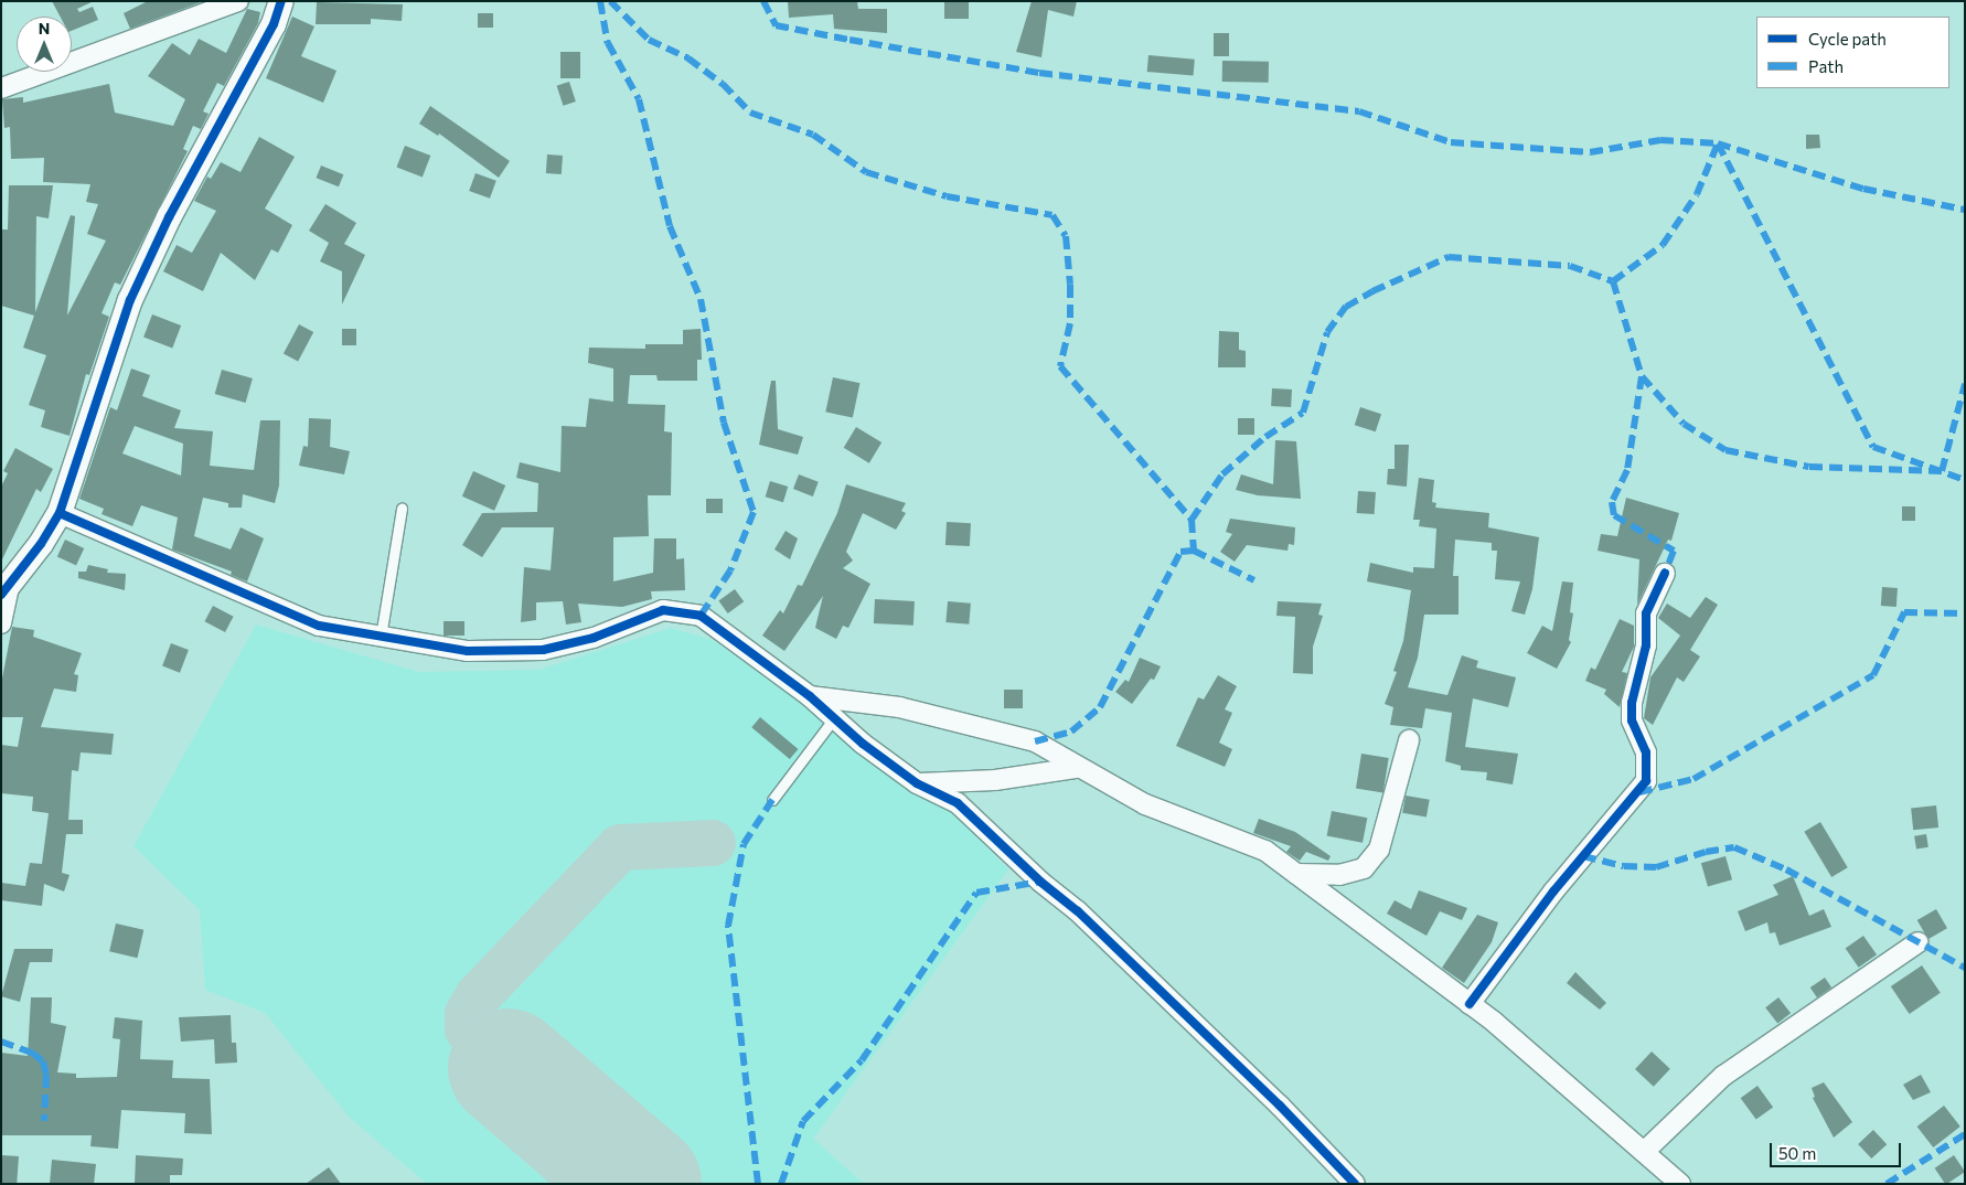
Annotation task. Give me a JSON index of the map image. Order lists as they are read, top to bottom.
{
  "legend": ["Cycle path", "Path"],
  "scale_bar": "50 m",
  "north": "top"
}
